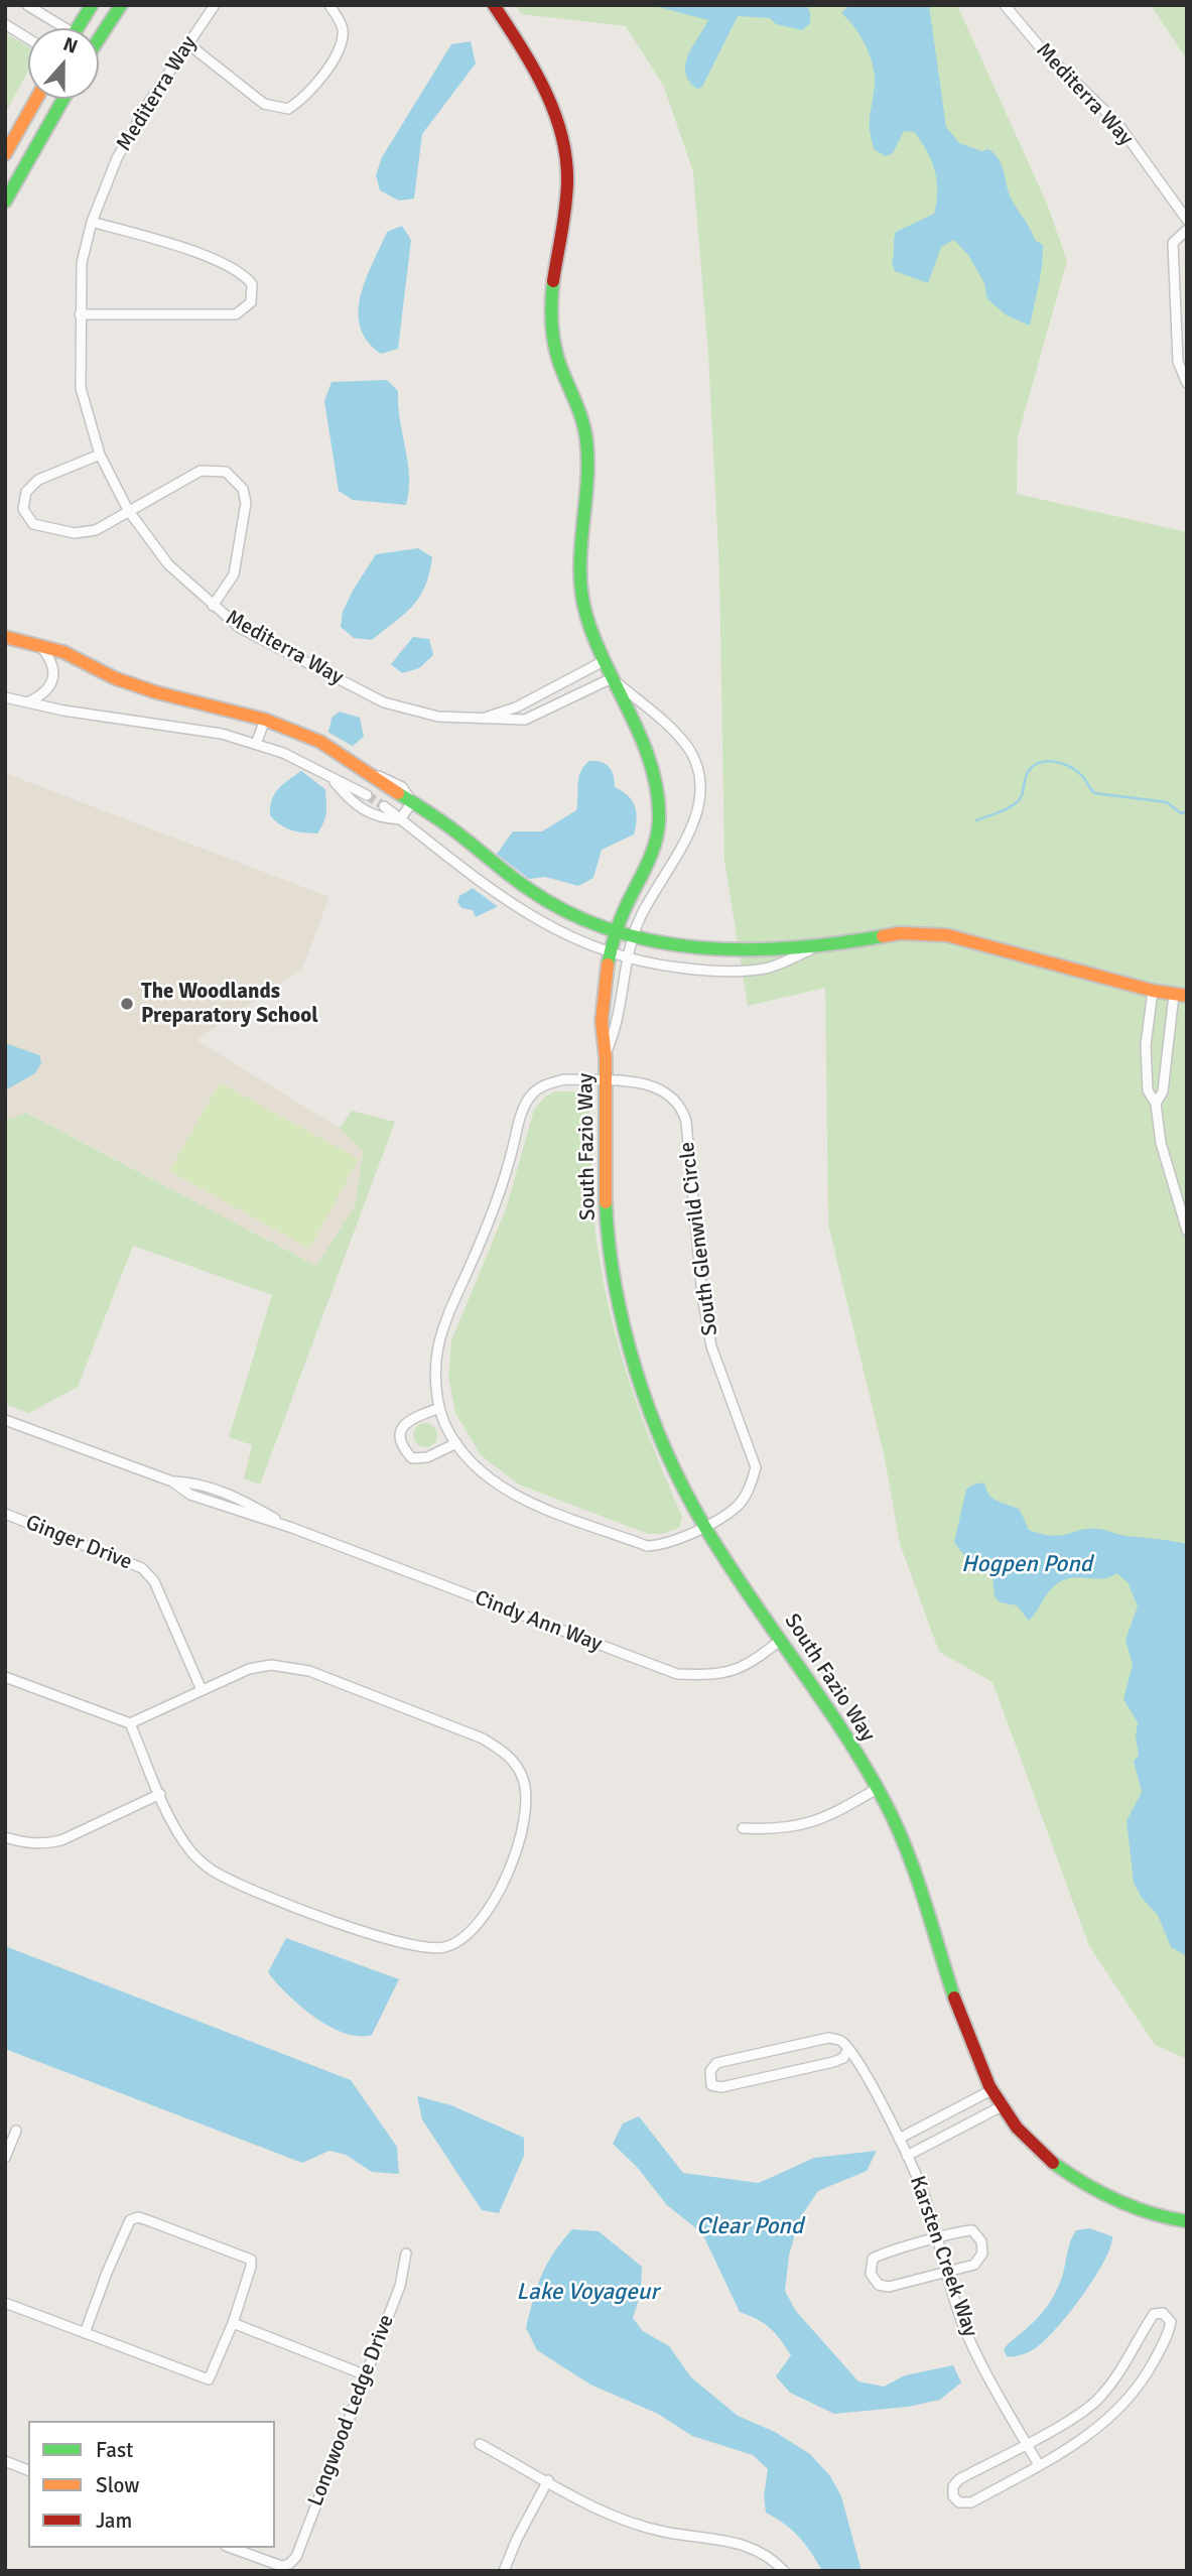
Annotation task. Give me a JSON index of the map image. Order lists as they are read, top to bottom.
{
  "streets": {
    "street": [
      "Mediterra Way",
      "South Fazio Way",
      "South Glenwild Circle",
      "Ginger Drive",
      "Cindy Ann Way",
      "Karsten Creek Way",
      "Longwood Ledge Drive"
    ]
  },
  "crossings": [
    ["Mediterra Way", "South Fazio Way"],
    ["South Fazio Way", "South Glenwild Circle"],
    ["South Fazio Way", "Cindy Ann Way"]
  ],
  "water": ["Hogpen Pond", "Clear Pond", "Lake Voyageur"],
  "places": ["The Woodlands Preparatory School"],
  "legend": ["Fast", "Slow", "Jam"],
  "north": "top"
}
